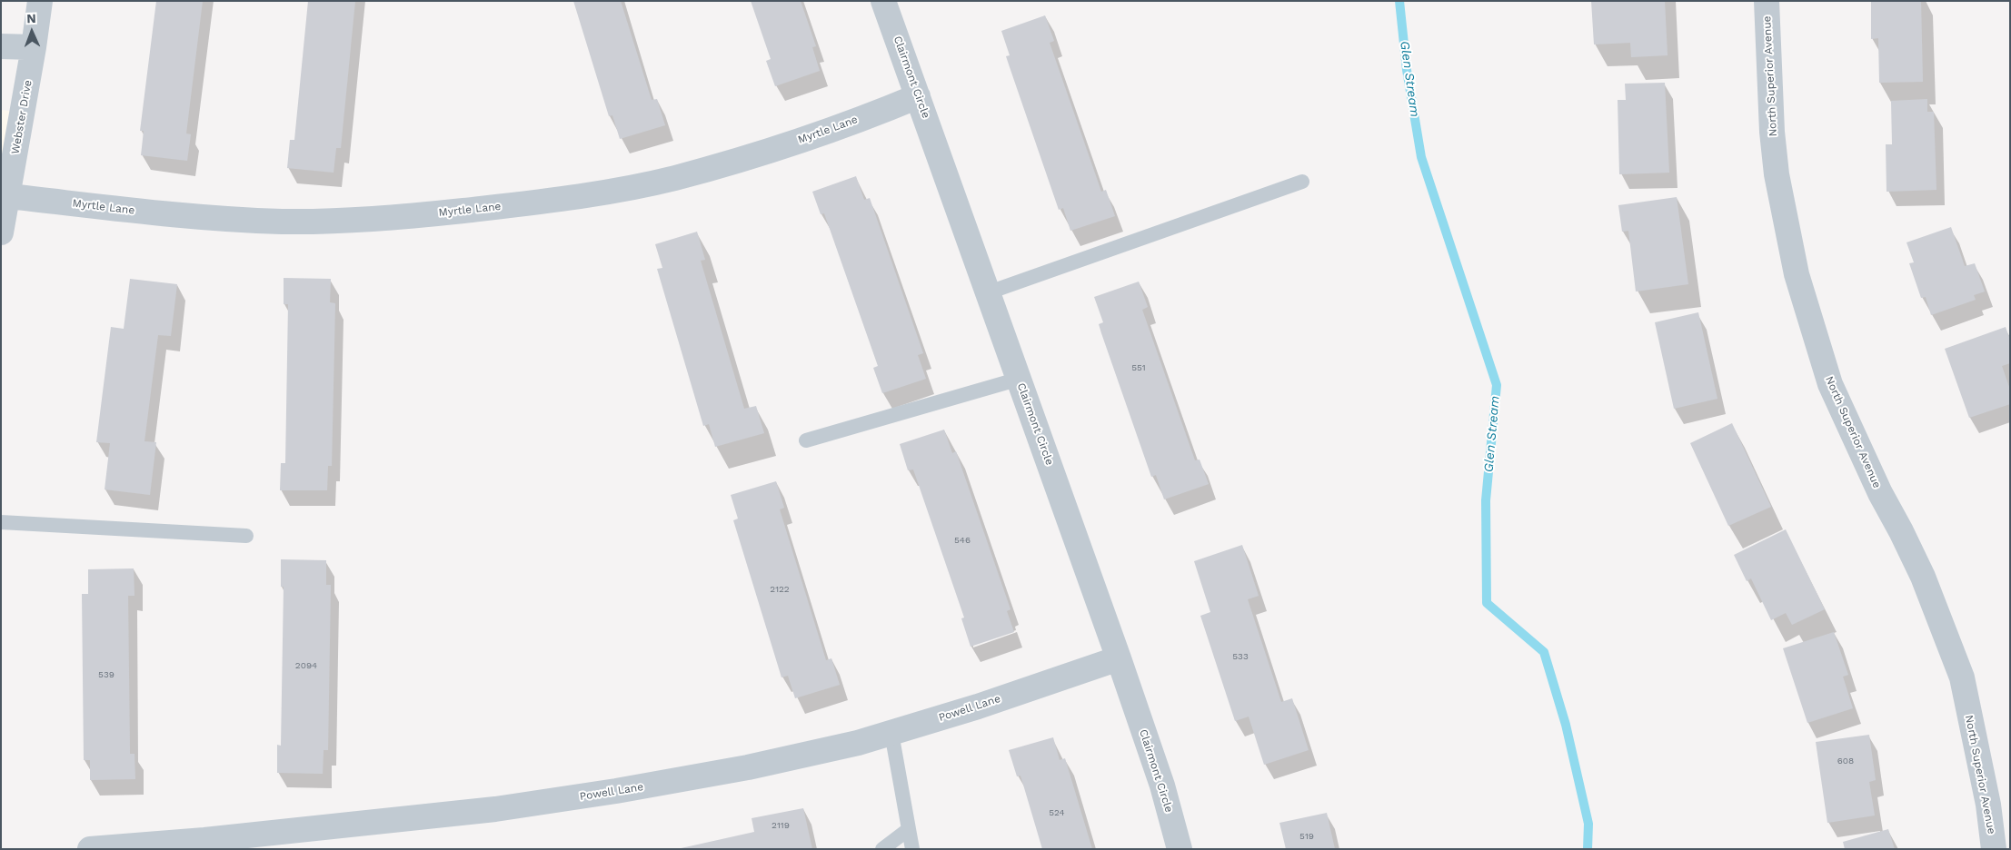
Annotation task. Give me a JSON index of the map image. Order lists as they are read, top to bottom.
{
  "streets": {
    "street": [
      "North Superior Avenue",
      "Clairmont Circle",
      "Webster Drive",
      "Myrtle Lane",
      "Powell Lane"
    ]
  },
  "crossings": [
    ["Clairmont Circle", "Myrtle Lane"],
    ["Clairmont Circle", "Powell Lane"],
    ["Webster Drive", "Myrtle Lane"]
  ],
  "water": ["Glen Stream"],
  "house_numbers": [
    "551",
    "546",
    "2122",
    "533",
    "2094",
    "539",
    "608",
    "524",
    "2119",
    "519"
  ],
  "north": "top"
}
